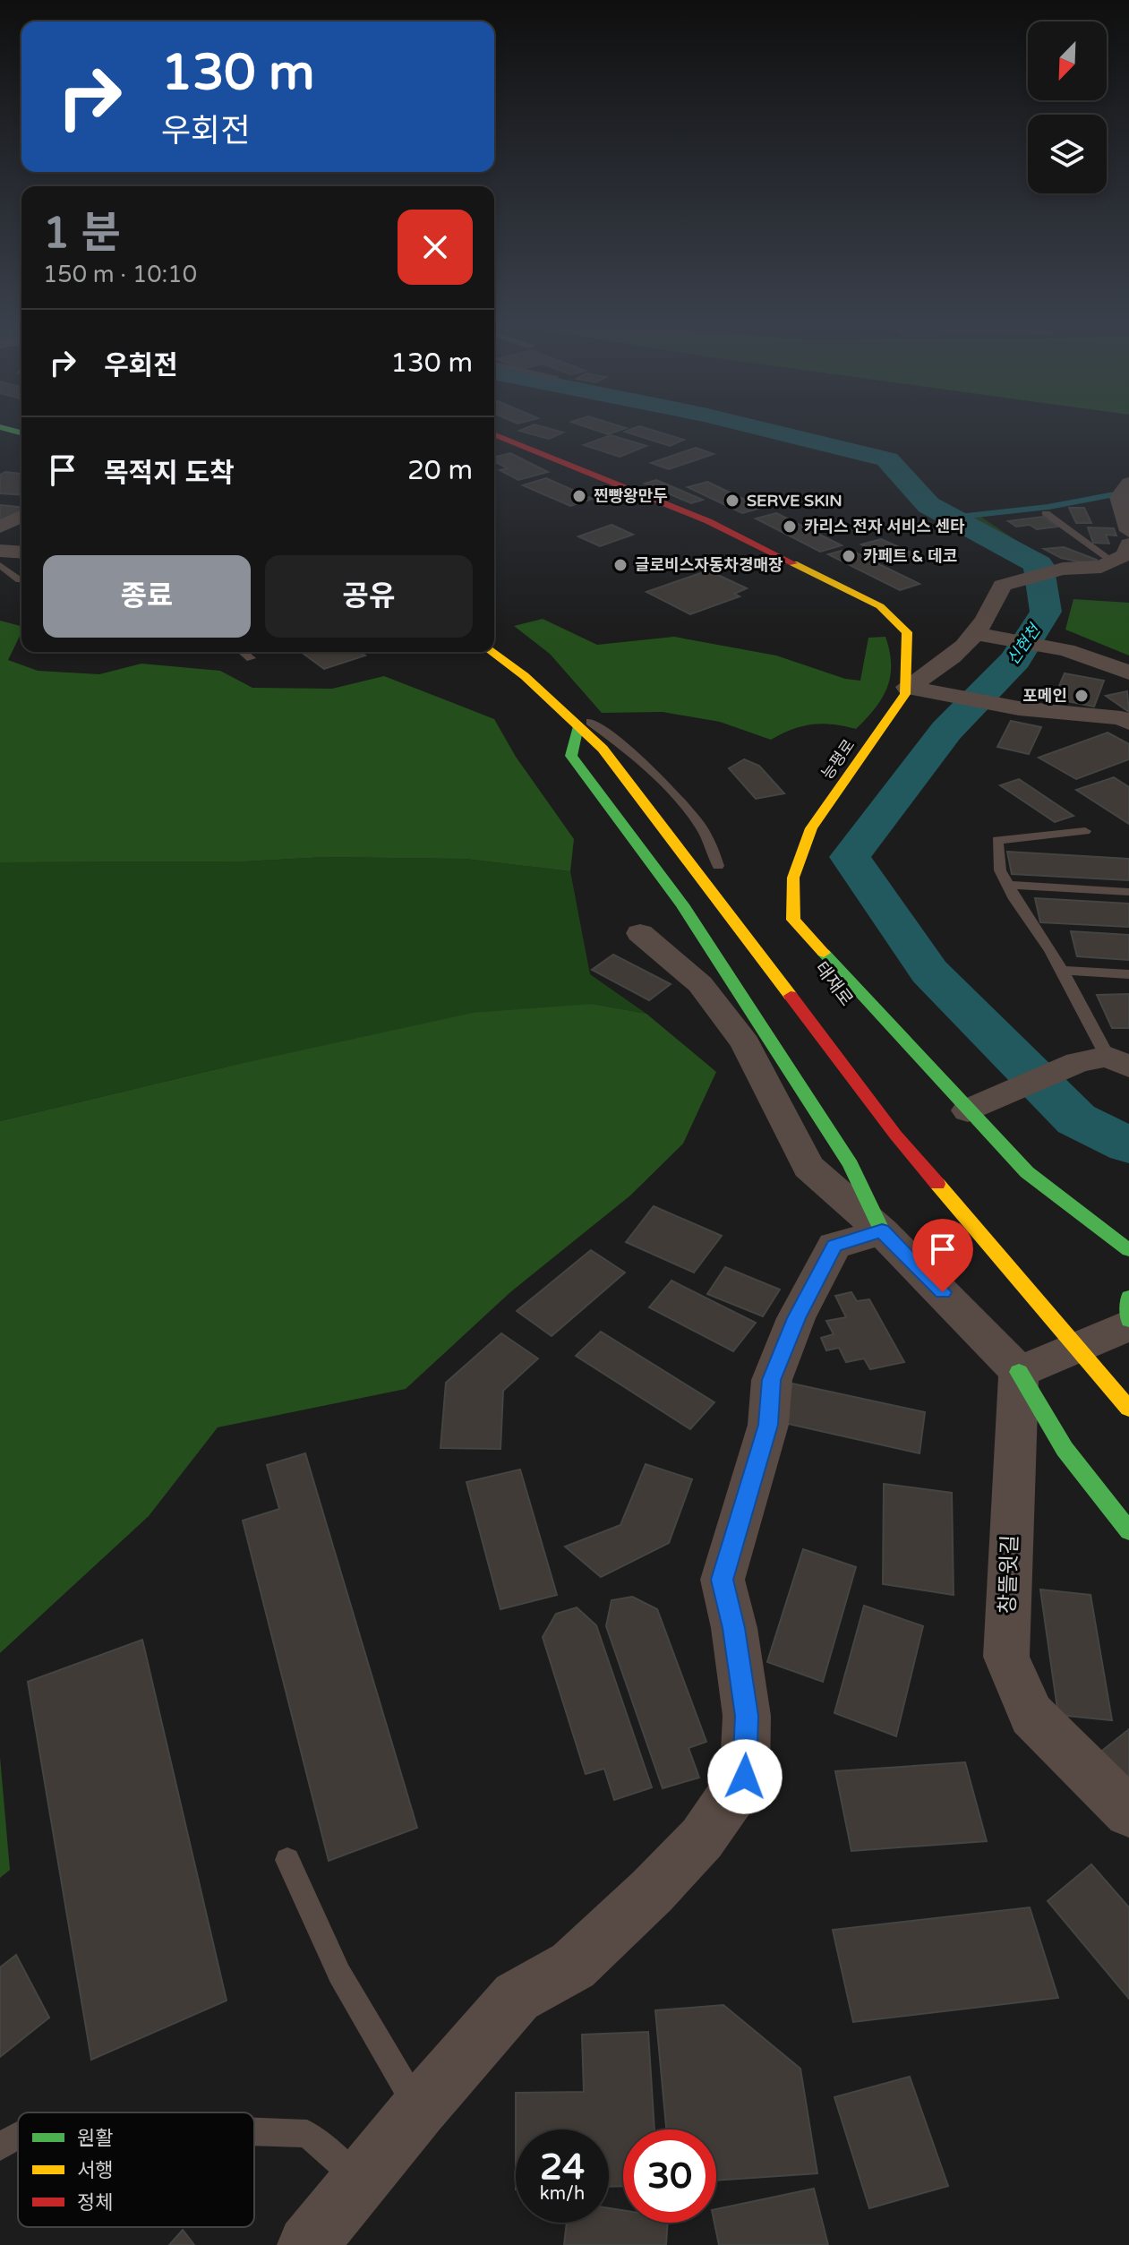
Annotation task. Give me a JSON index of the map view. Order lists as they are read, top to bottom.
{
  "streets": {
    "main road": ["능평로"],
    "street": ["창뜰윗길"]
  },
  "water": ["신현천"],
  "places": [
    "찐빵왕만두",
    "SERVE SKIN",
    "카리스 전자 서비스 센타",
    "카페트 & 데코",
    "글로비스자동차경매장",
    "포메인"
  ],
  "legend": ["원활", "서행", "정체"],
  "north": "bottom left",
  "page": {
    "turn": ["130 m", "우회전"],
    "heading": ["1 분", "150 m · 10:10"],
    "list": [
      {
        "name": "우회전",
        "value": "130 m"
      },
      {
        "name": "목적지 도착",
        "value": "20 m"
      }
    ],
    "buttons": ["종료", "공유"],
    "speed": "24 km/h",
    "limit": "30"
  }
}
